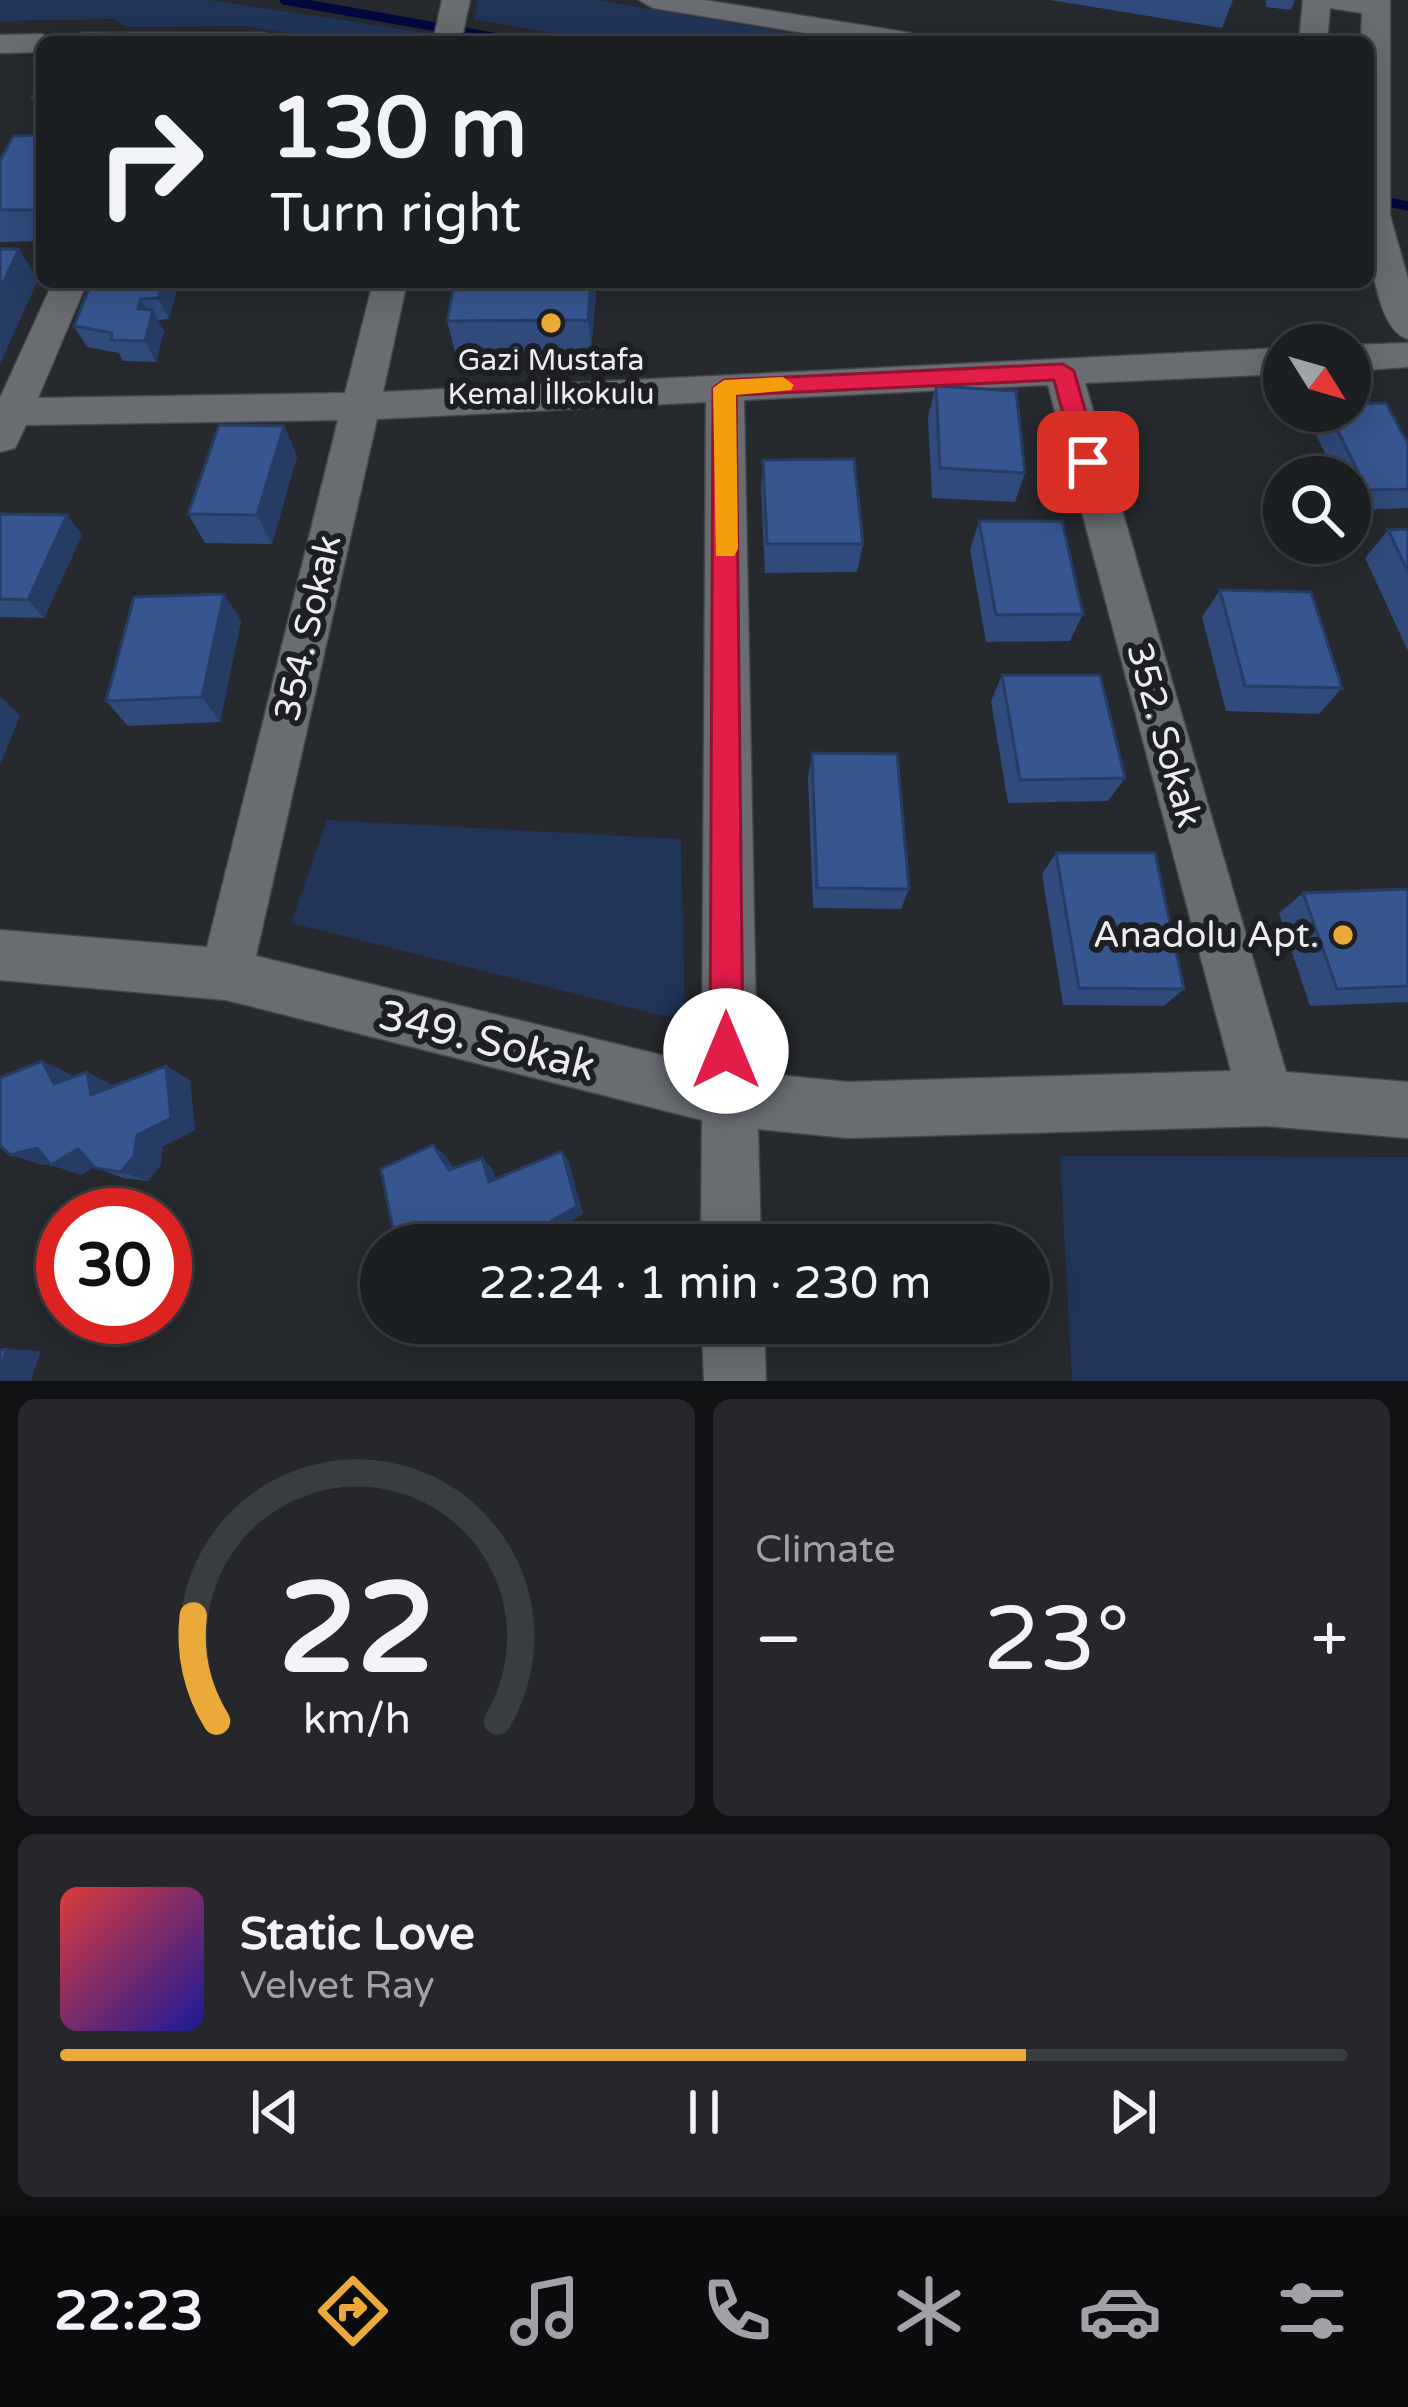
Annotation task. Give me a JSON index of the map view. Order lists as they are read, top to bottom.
{
  "streets": {
    "street": ["354. Sokak", "352. Sokak", "349. Sokak"]
  },
  "crossings": [
    ["354. Sokak", "349. Sokak"],
    ["352. Sokak", "349. Sokak"]
  ],
  "places": ["Gazi Mustafa Kemal İlkokulu", "Anadolu Apt."],
  "north": "bottom right",
  "page": {
    "turn": ["130 m", "Turn right"],
    "limit": "30",
    "trip": "22:24 · 1 min · 230 m",
    "tile": "Climate",
    "heat": ["−", "23°", "+"],
    "song": ["Static Love", "Velvet Ray"],
    "tabs": "22:23",
    "gauge": ["22", "km/h"]
  }
}
